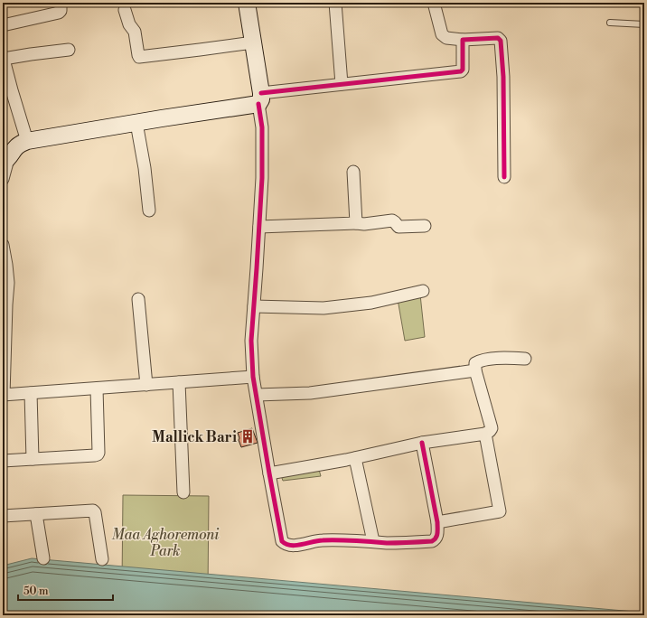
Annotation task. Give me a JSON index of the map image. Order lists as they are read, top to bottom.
{
  "parks": ["Maa Aghoremoni Park"],
  "places": {
    "building": ["Mallick Bari"]
  },
  "scale_bar": "50 m"
}
